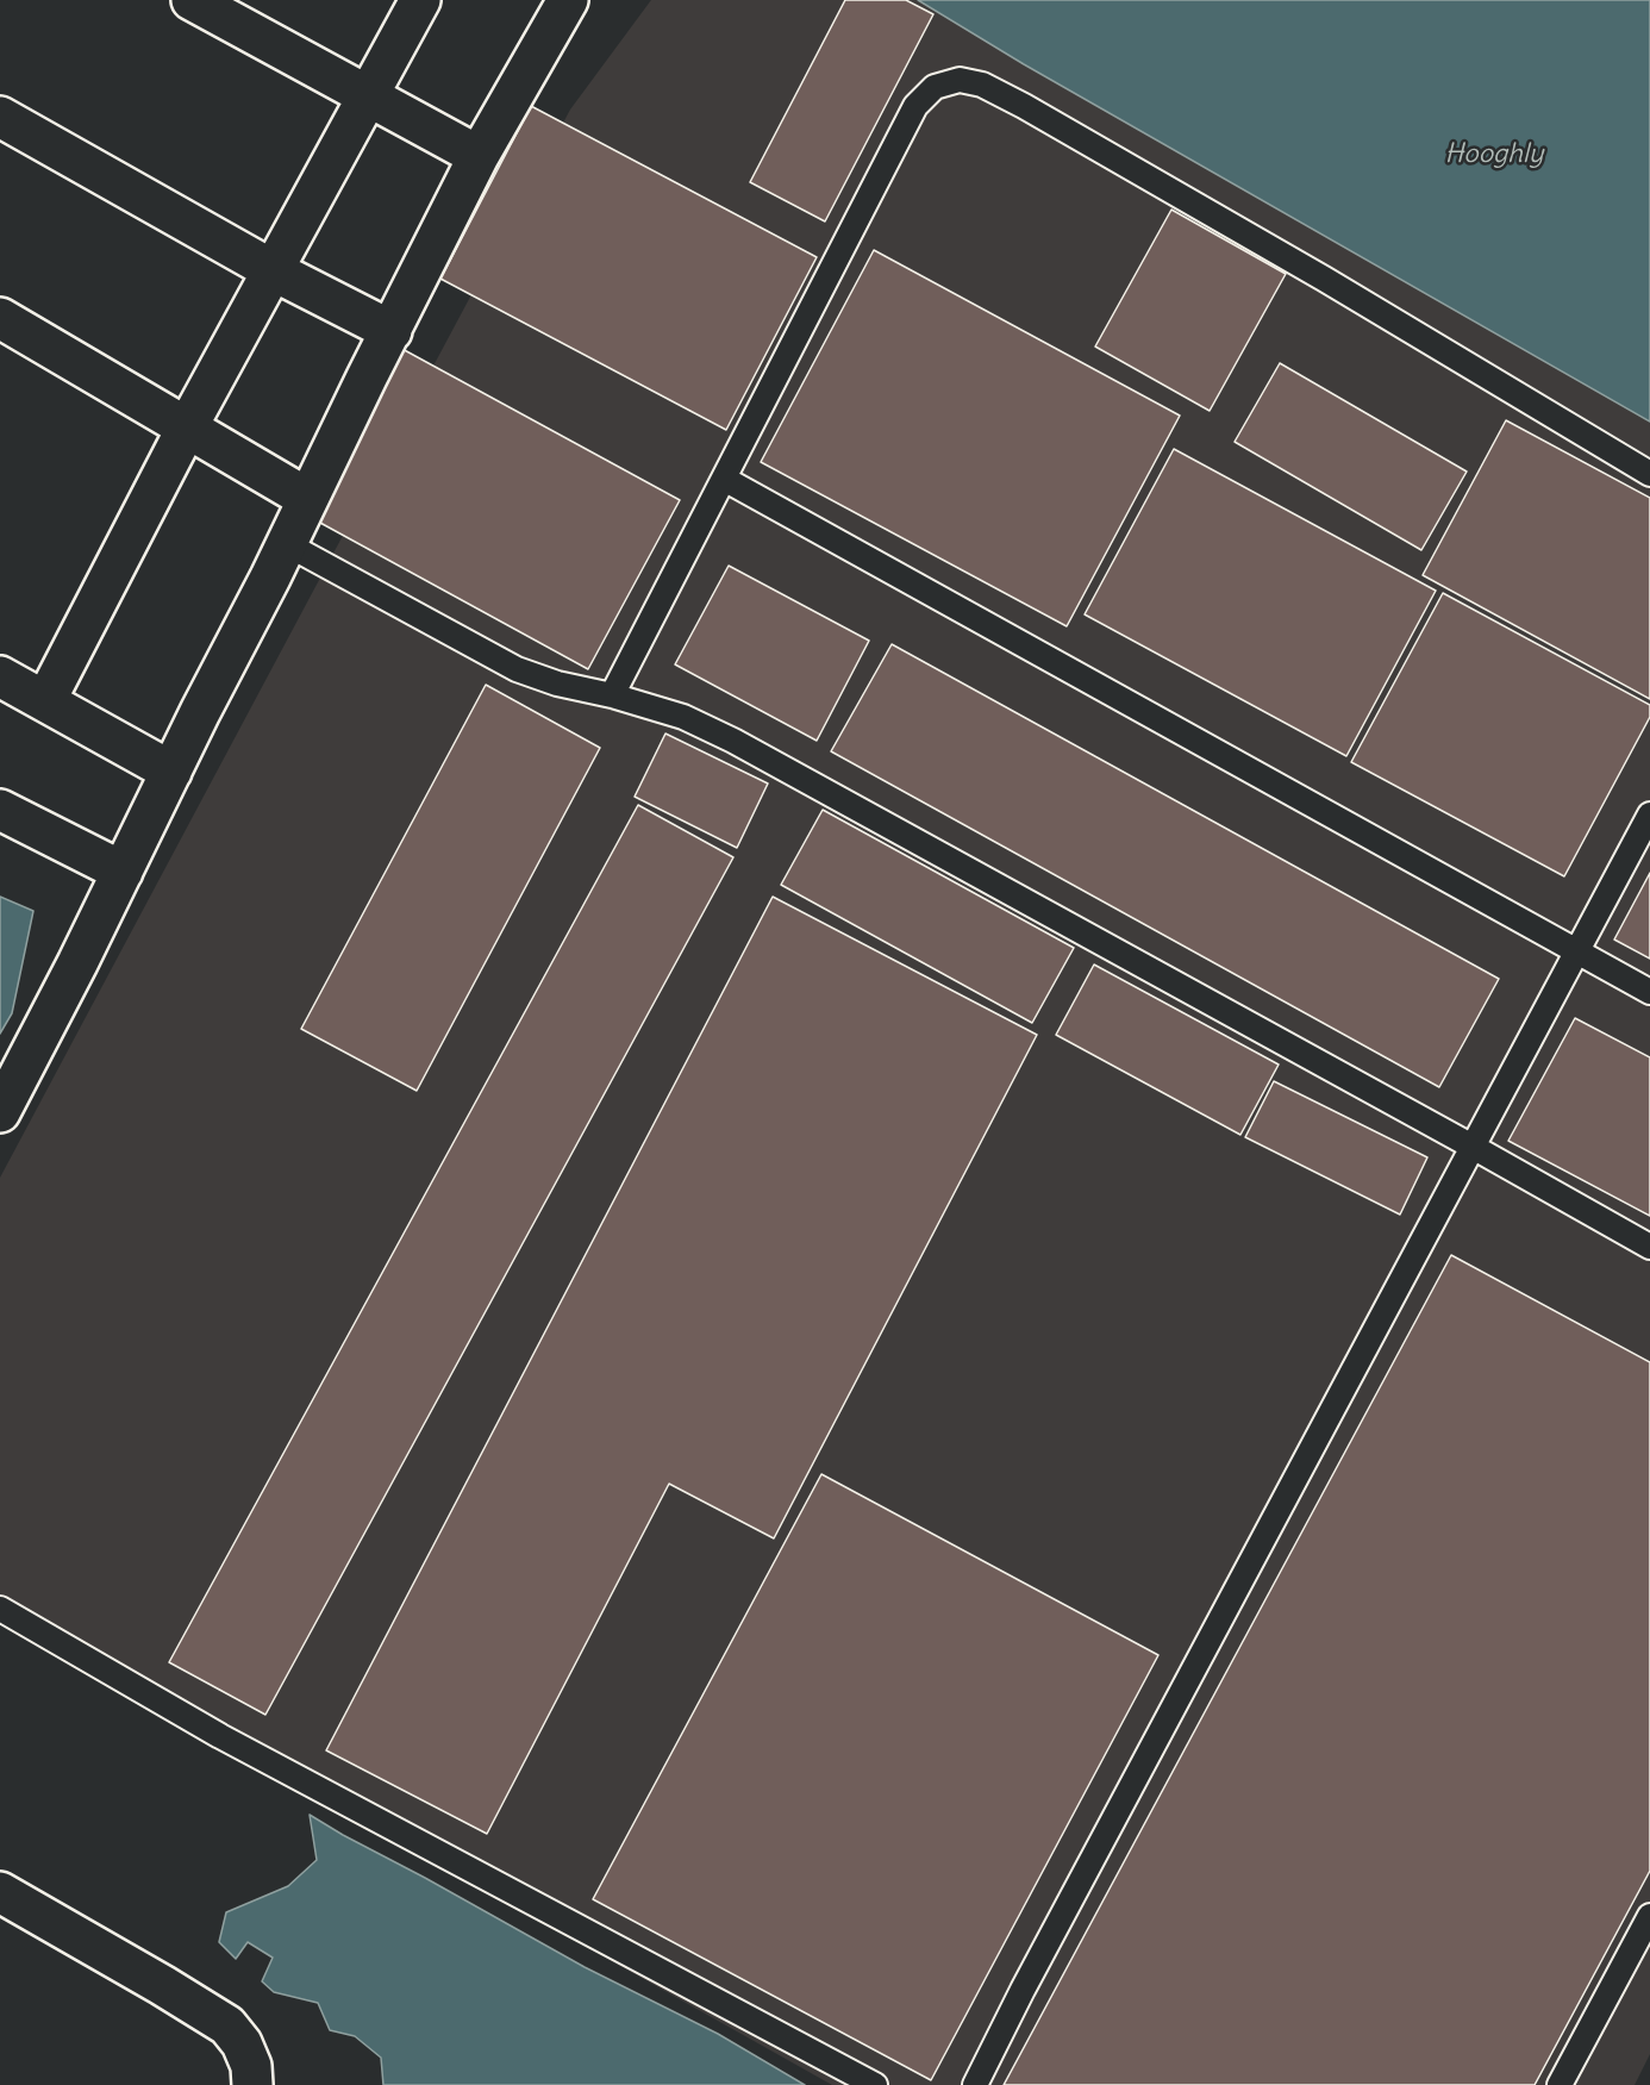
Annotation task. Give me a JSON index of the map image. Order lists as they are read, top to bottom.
{
  "water": ["Hooghly"]
}
